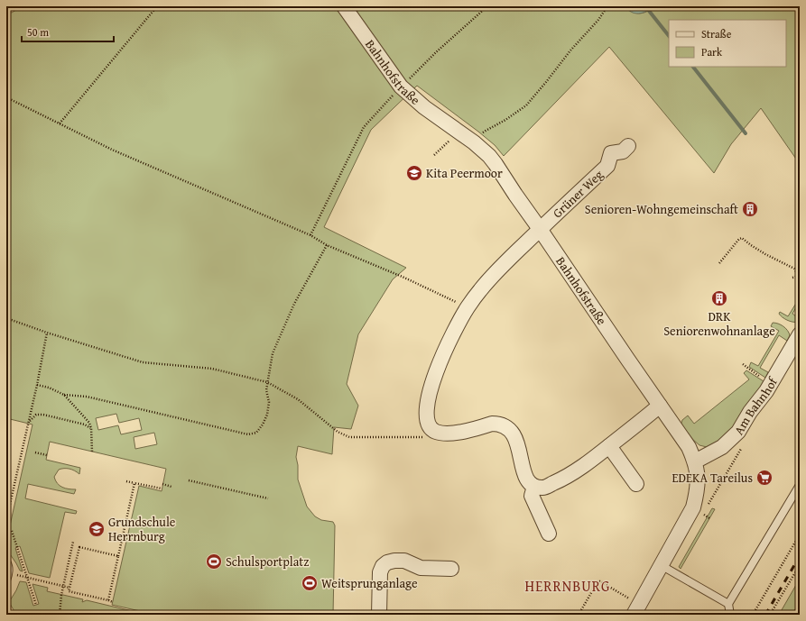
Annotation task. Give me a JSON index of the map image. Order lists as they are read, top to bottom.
{
  "streets": {
    "street": ["Bahnhofstraße", "Grüner Weg", "Am Bahnhof"]
  },
  "crossings": [
    ["Bahnhofstraße", "Grüner Weg"],
    ["Bahnhofstraße", "Am Bahnhof"]
  ],
  "districts": ["HERRNBURG"],
  "places": {
    "school or university": ["Kita Peermoor", "Grundschule Herrnburg"],
    "building": ["Senioren-Wohngemeinschaft", "DRK Seniorenwohnanlage"],
    "supermarket": ["EDEKA Tareilus"],
    "sports": ["Schulsportplatz", "Weitsprunganlage"]
  },
  "legend": ["Straße", "Park"],
  "scale_bar": "50 m"
}
